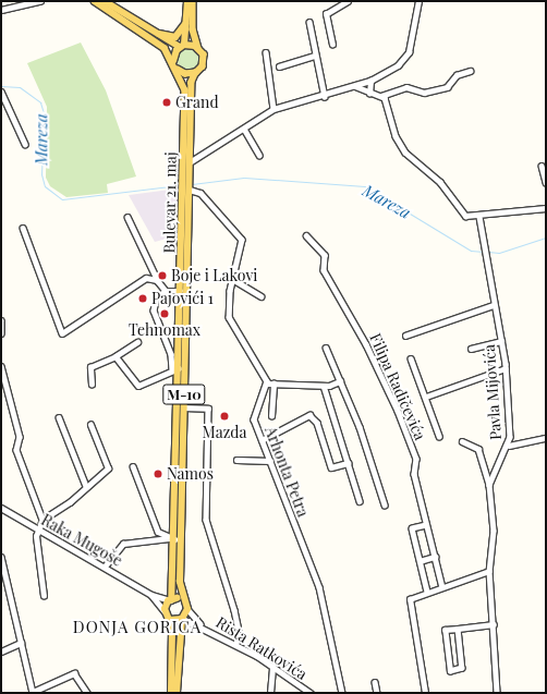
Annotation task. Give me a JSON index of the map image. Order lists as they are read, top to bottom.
{
  "streets": {
    "main road": ["Bulevar 21. maj", "M-10"],
    "street": [
      "Filipa Radičevića",
      "Pavla Mijovića",
      "Arhonta Petra",
      "Raka Mugoše",
      "Rista Ratkovića"
    ]
  },
  "crossings": [
    ["Bulevar 21. maj", "M-10"],
    ["Bulevar 21. maj", "Raka Mugoše"],
    ["Bulevar 21. maj", "Rista Ratkovića"],
    ["Raka Mugoše", "Rista Ratkovića"]
  ],
  "districts": ["DONJA GORICA"],
  "water": ["Mareza"],
  "places": [
    "Grand",
    "Boje i Lakovi",
    "Pajovići 1",
    "Tehnomax",
    "Mazda",
    "Namos"
  ]
}
